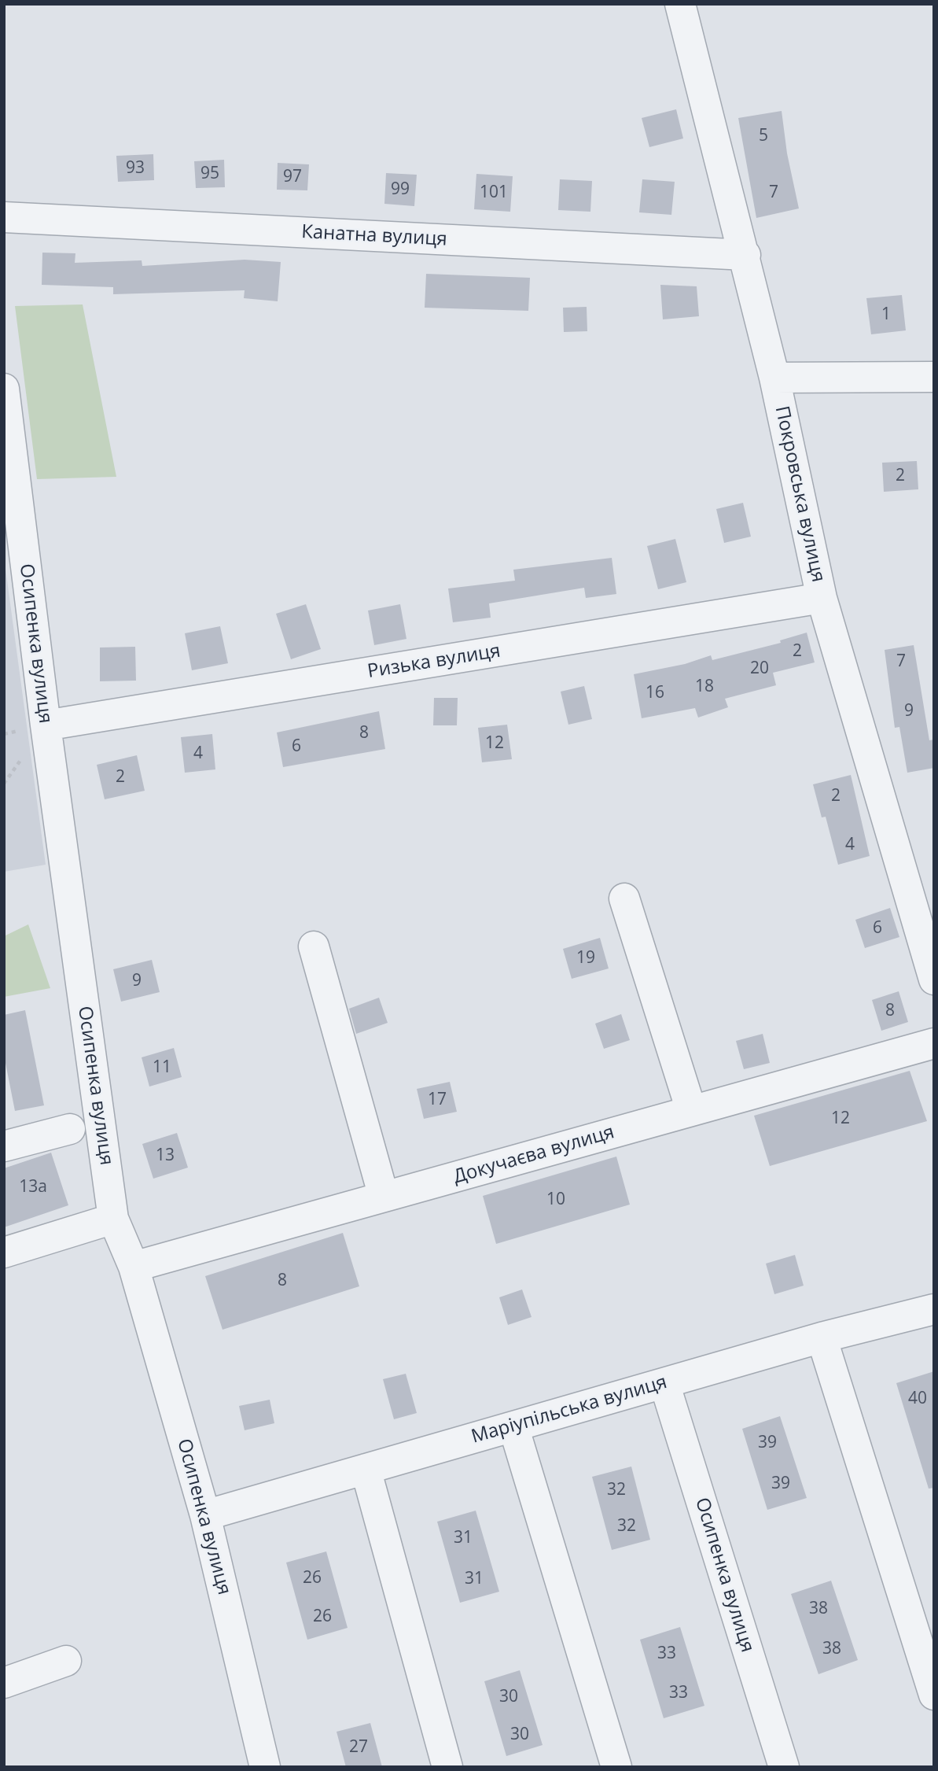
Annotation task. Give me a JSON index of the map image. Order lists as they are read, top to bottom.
{
  "streets": {
    "street": [
      "Канатна вулиця",
      "Покровська вулиця",
      "Осипенка вулиця",
      "Ризька вулиця",
      "Докучаєва вулиця",
      "Маріупільська вулиця"
    ]
  },
  "crossings": [
    ["Канатна вулиця", "Покровська вулиця"],
    ["Покровська вулиця", "Ризька вулиця"],
    ["Осипенка вулиця", "Ризька вулиця"],
    ["Осипенка вулиця", "Докучаєва вулиця"],
    ["Осипенка вулиця", "Маріупільська вулиця"]
  ],
  "house_numbers": [
    "5",
    "93",
    "95",
    "97",
    "99",
    "101",
    "7",
    "1",
    "2",
    "2",
    "7",
    "20",
    "18",
    "16",
    "9",
    "8",
    "12",
    "6",
    "4",
    "2",
    "2",
    "4",
    "6",
    "19",
    "9",
    "8",
    "11",
    "17",
    "12",
    "13",
    "13а",
    "10",
    "8",
    "40",
    "39",
    "39",
    "32",
    "32",
    "31",
    "26",
    "31",
    "38",
    "26",
    "38",
    "33",
    "33",
    "30",
    "30",
    "27"
  ]
}
